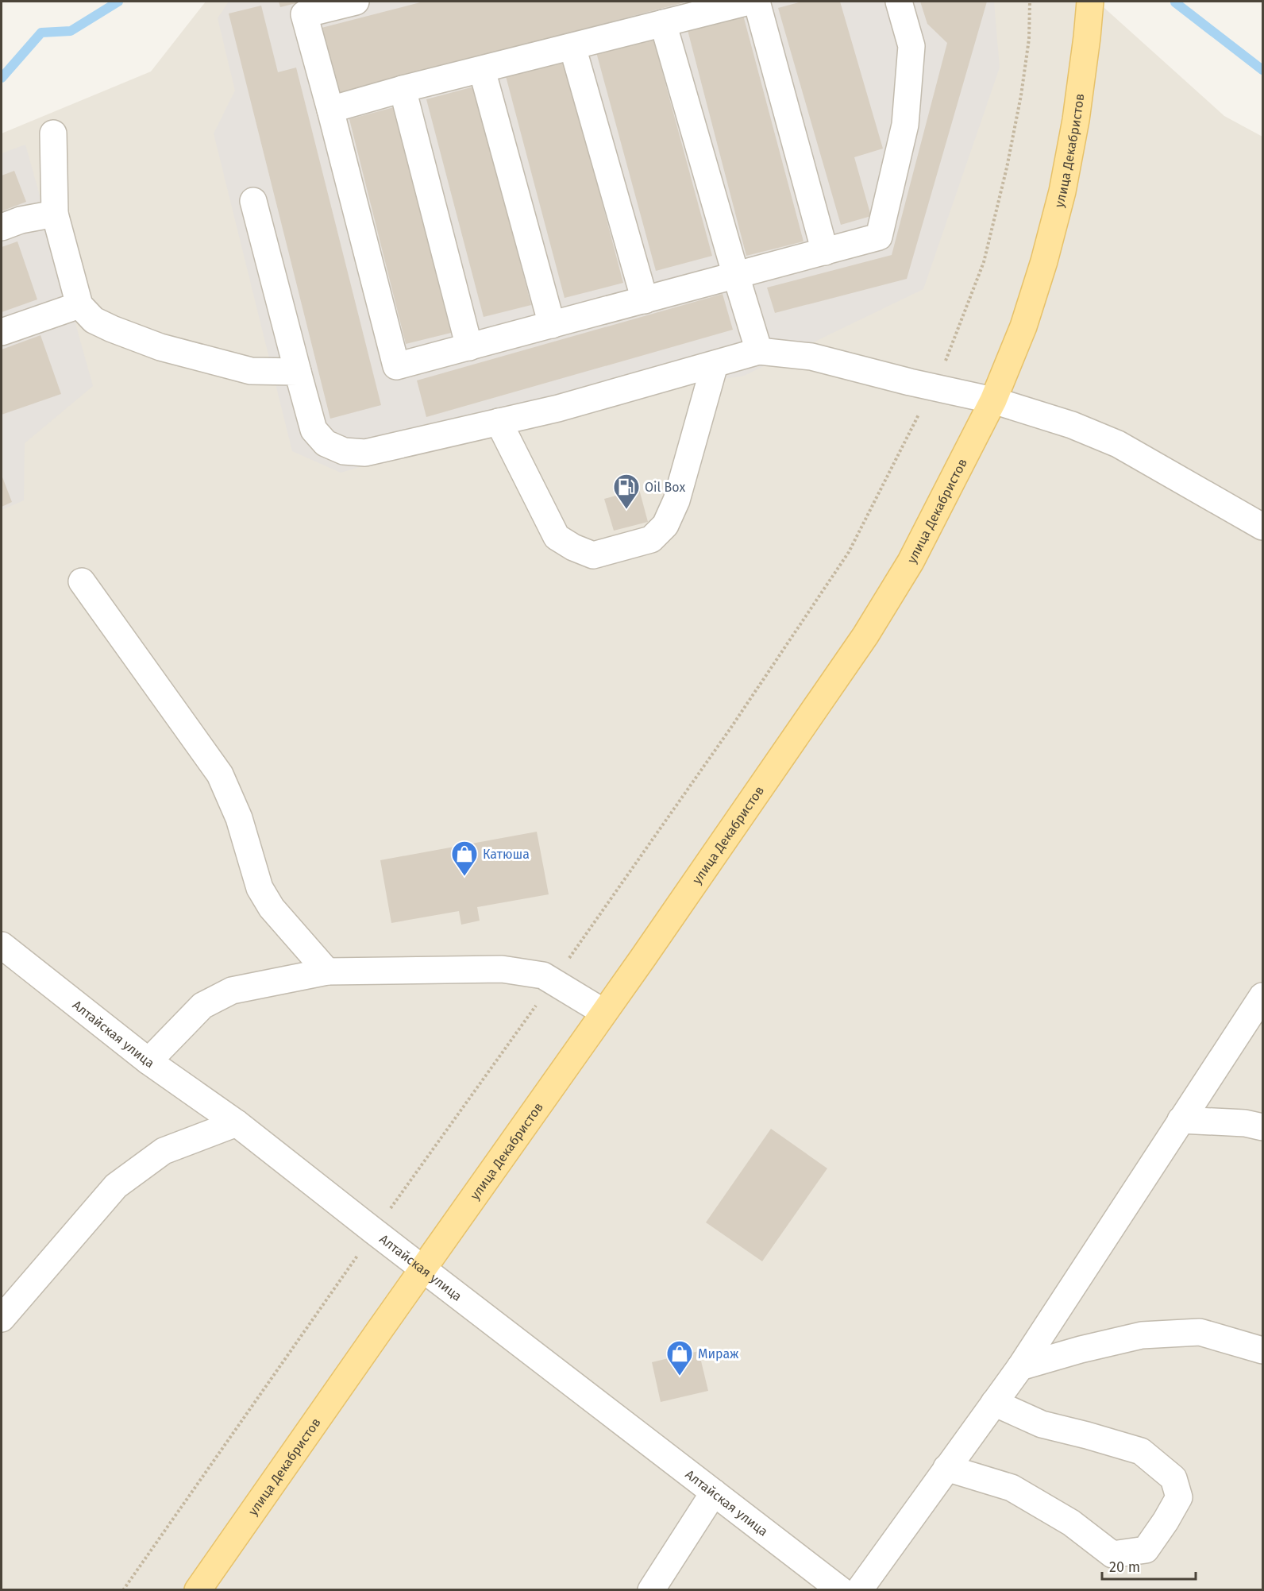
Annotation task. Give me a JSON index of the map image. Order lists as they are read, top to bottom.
{
  "streets": {
    "main road": ["улица Декабристов"],
    "street": ["Алтайская улица"]
  },
  "crossings": [
    ["улица Декабристов", "Алтайская улица"]
  ],
  "places": {
    "fuel station": ["Oil Box"],
    "shop": ["Катюша", "Мираж"]
  },
  "scale_bar": "20 m"
}
